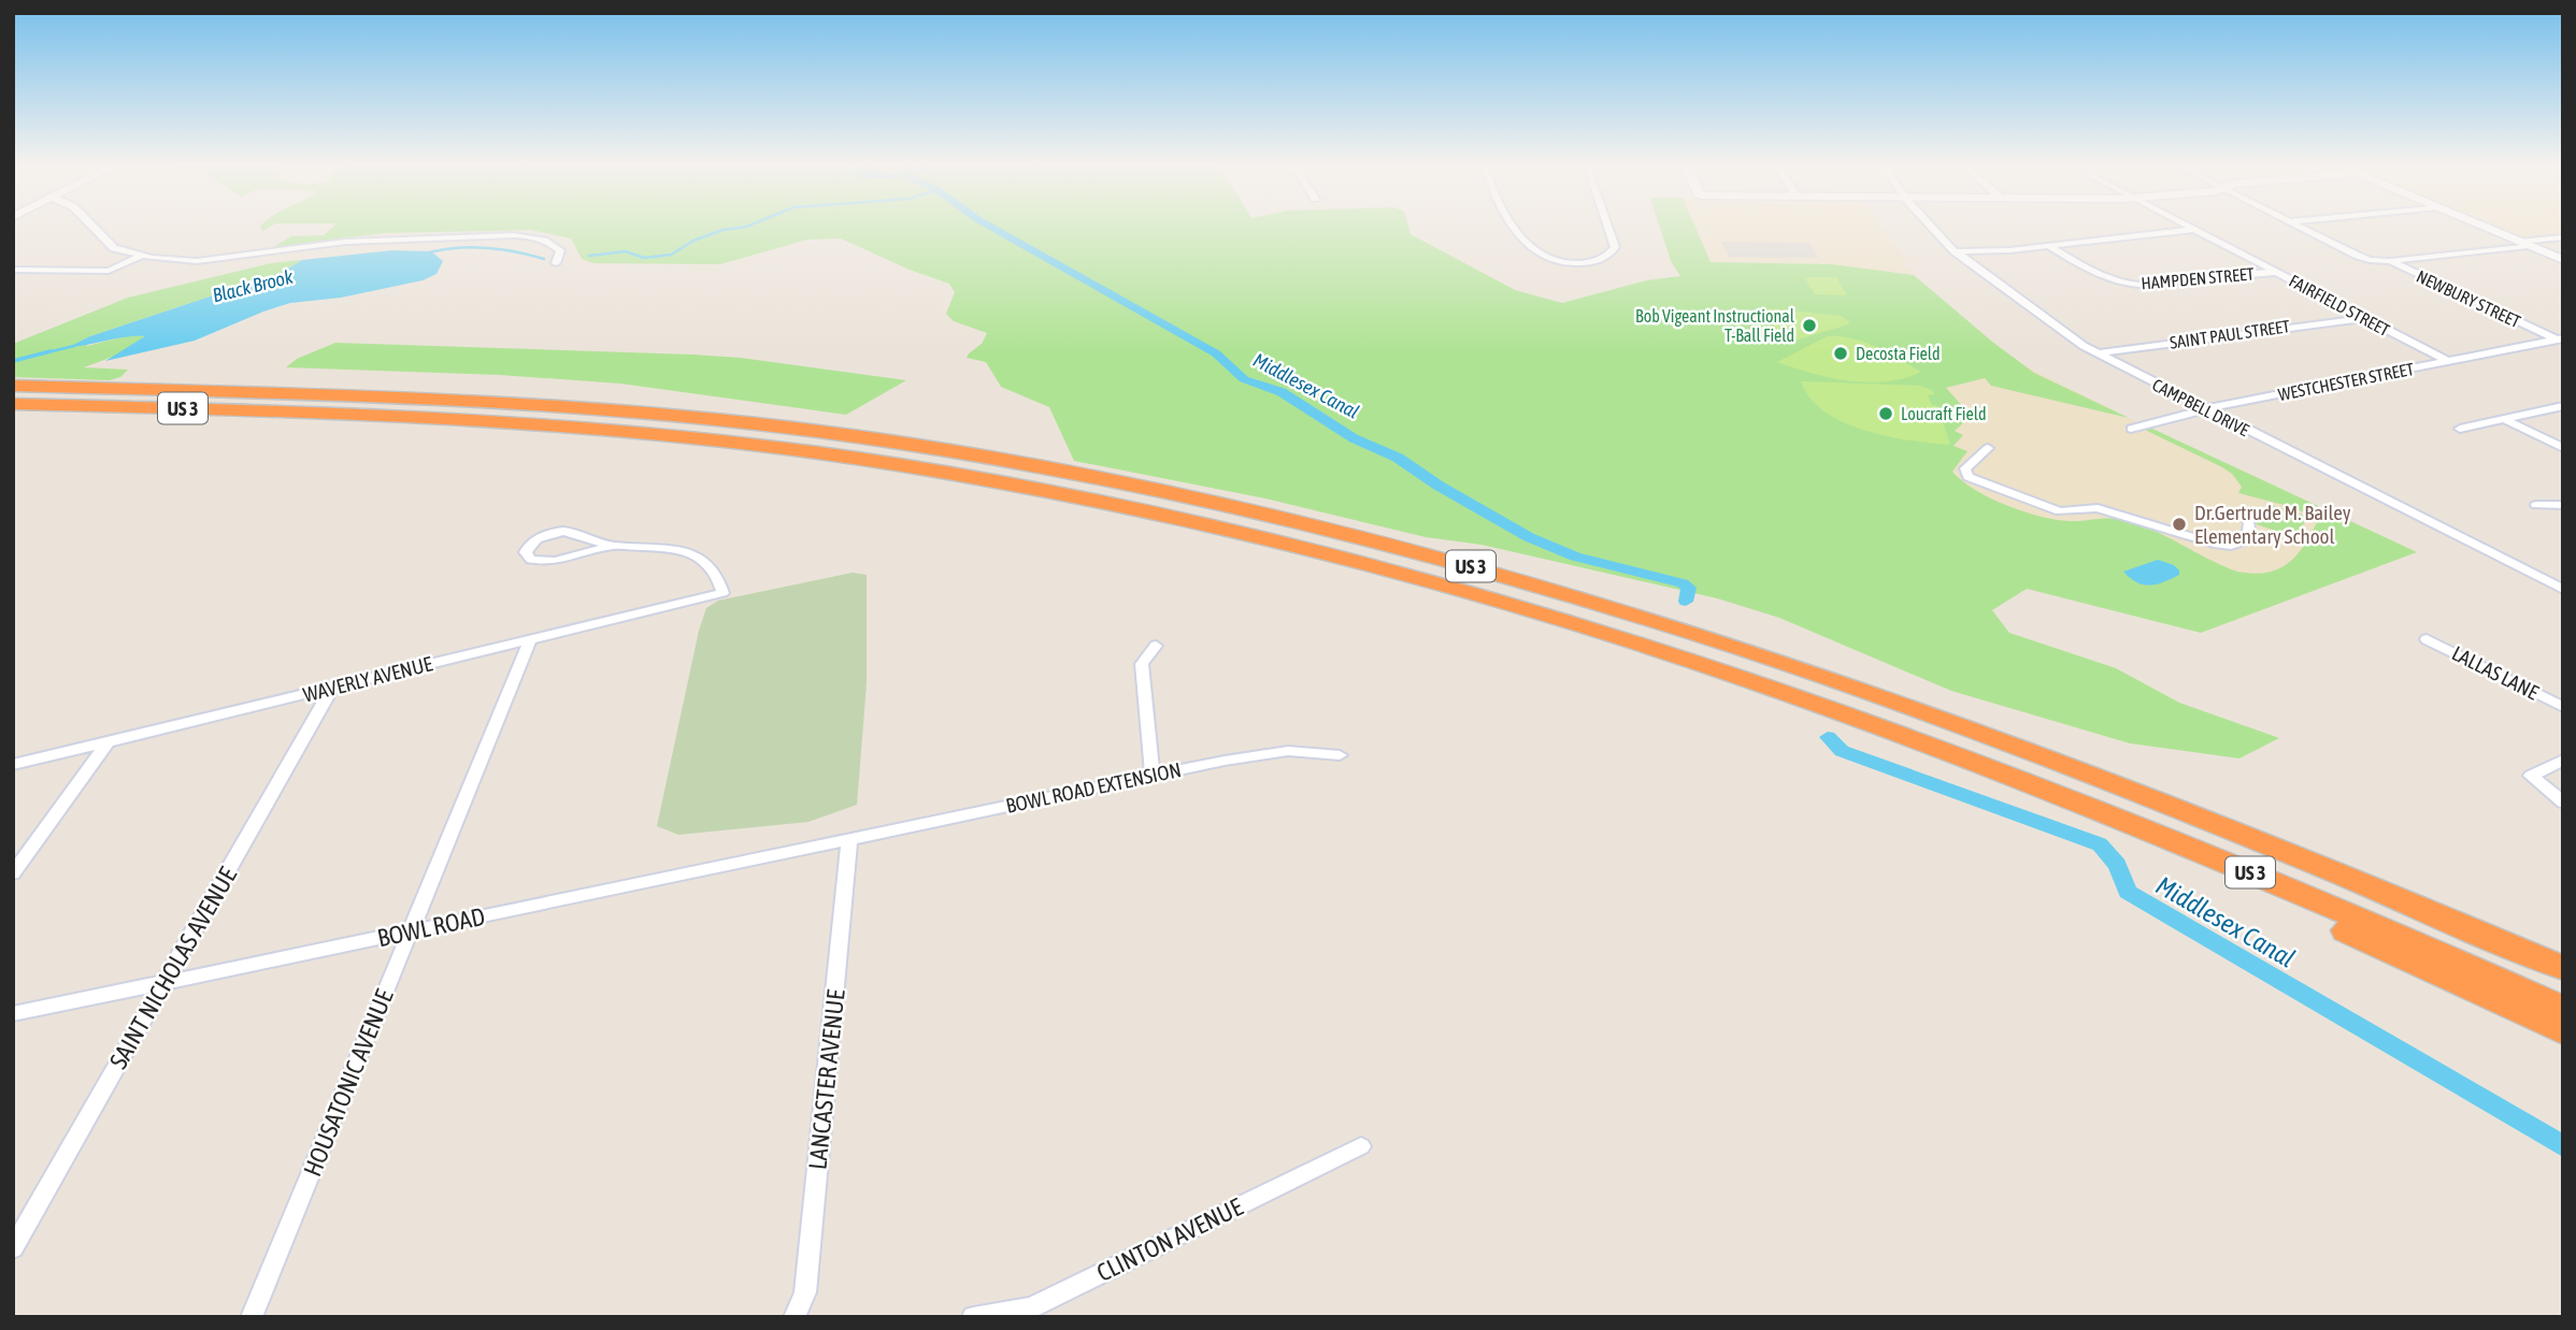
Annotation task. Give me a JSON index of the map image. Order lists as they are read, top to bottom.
{
  "streets": {
    "highway": ["US 3"],
    "street": [
      "HAMPDEN STREET",
      "NEWBURY STREET",
      "FAIRFIELD STREET",
      "SAINT PAUL STREET",
      "WESTCHESTER STREET",
      "CAMPBELL DRIVE",
      "LALLAS LANE",
      "WAVERLY AVENUE",
      "BOWL ROAD EXTENSION",
      "BOWL ROAD",
      "SAINT NICHOLAS AVENUE",
      "LANCASTER AVENUE",
      "HOUSATONIC AVENUE",
      "CLINTON AVENUE"
    ]
  },
  "crossings": [
    ["HAMPDEN STREET", "FAIRFIELD STREET"],
    ["NEWBURY STREET", "WESTCHESTER STREET"],
    ["FAIRFIELD STREET", "SAINT PAUL STREET"],
    ["FAIRFIELD STREET", "WESTCHESTER STREET"],
    ["SAINT PAUL STREET", "CAMPBELL DRIVE"],
    ["WESTCHESTER STREET", "CAMPBELL DRIVE"],
    ["WAVERLY AVENUE", "SAINT NICHOLAS AVENUE"],
    ["WAVERLY AVENUE", "HOUSATONIC AVENUE"],
    ["BOWL ROAD EXTENSION", "BOWL ROAD"],
    ["BOWL ROAD EXTENSION", "LANCASTER AVENUE"],
    ["BOWL ROAD", "SAINT NICHOLAS AVENUE"],
    ["BOWL ROAD", "LANCASTER AVENUE"],
    ["BOWL ROAD", "HOUSATONIC AVENUE"]
  ],
  "water": ["Black Brook", "Middlesex Canal"],
  "places": [
    "Bob Vigeant Instructional T-Ball Field",
    "Decosta Field",
    "Loucraft Field",
    "Dr.Gertrude M. Bailey Elementary School"
  ]
}
